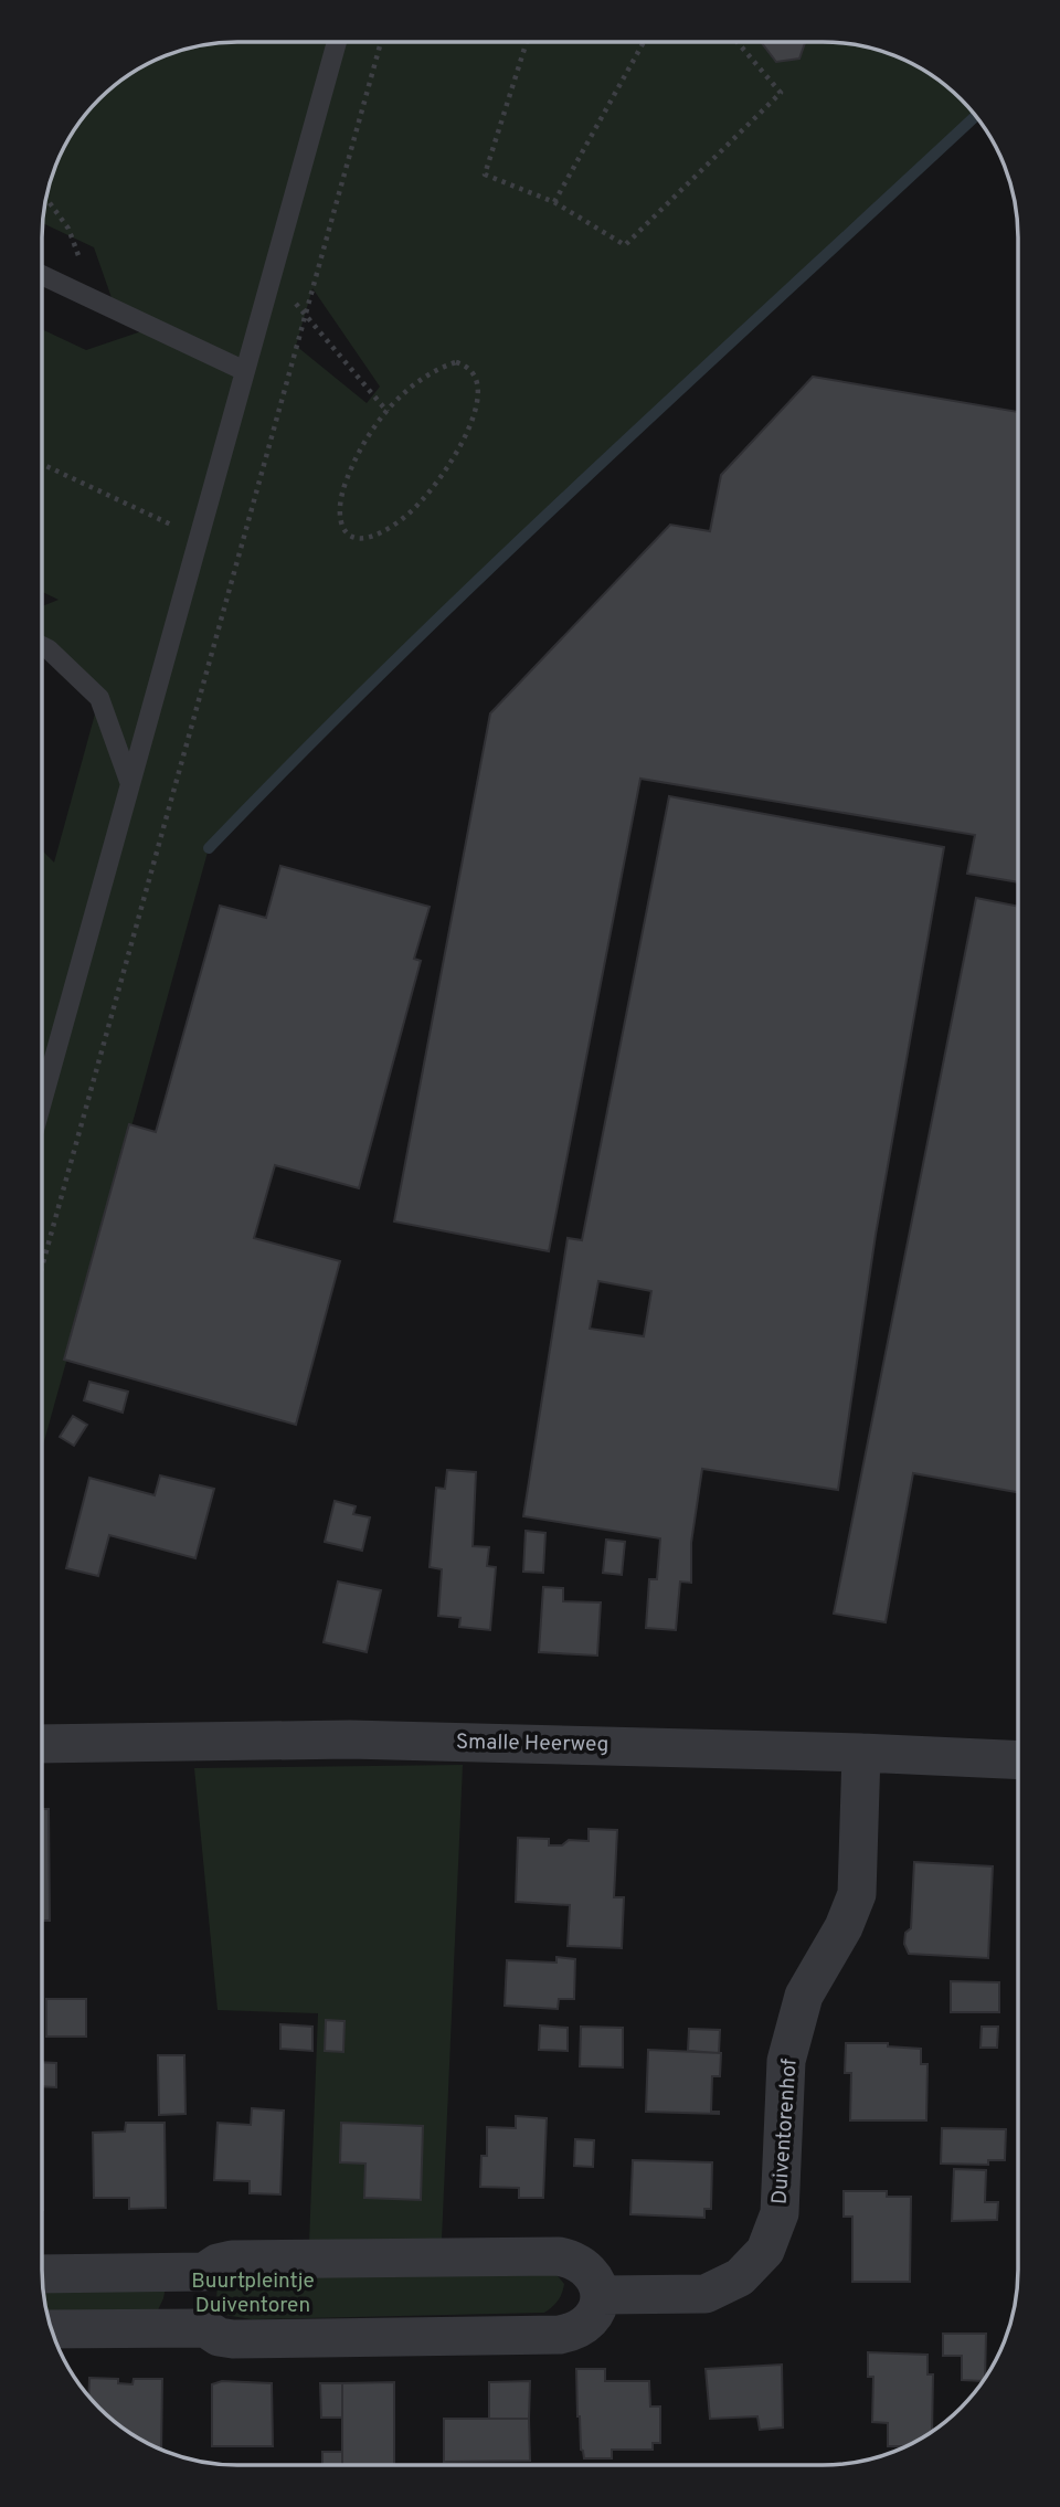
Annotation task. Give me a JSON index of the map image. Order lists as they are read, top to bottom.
{
  "streets": {
    "street": ["Smalle Heerweg", "Duiventorenhof"]
  },
  "crossings": [
    ["Smalle Heerweg", "Duiventorenhof"]
  ],
  "parks": ["Buurtpleintje Duiventoren"]
}
